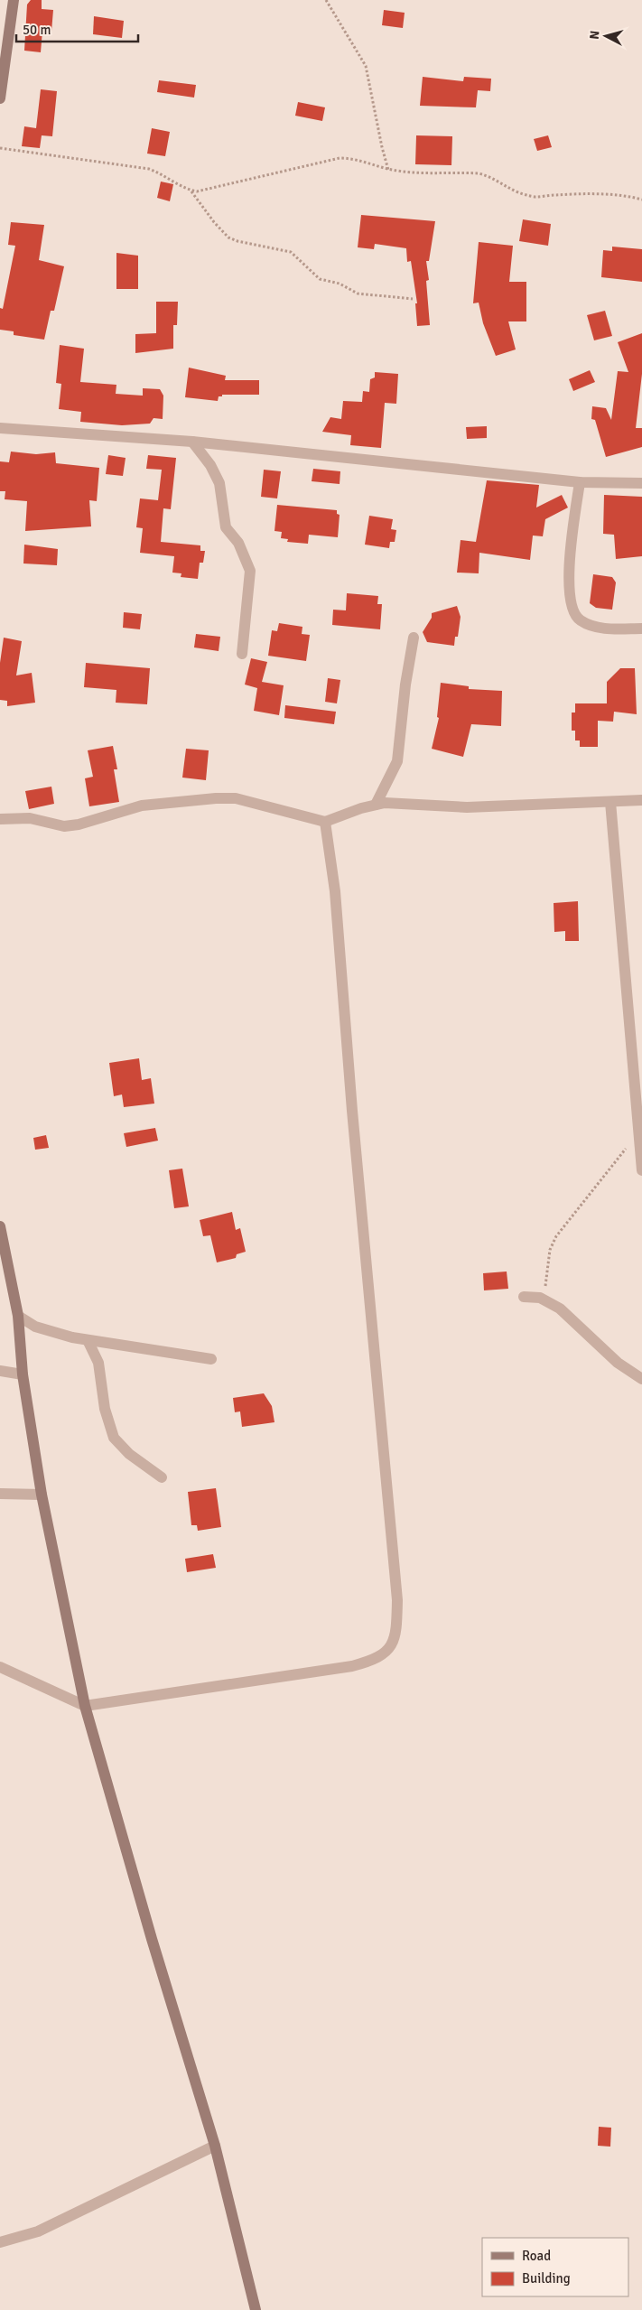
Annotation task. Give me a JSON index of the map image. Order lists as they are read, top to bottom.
{
  "legend": ["Road", "Building"],
  "scale_bar": "50 m",
  "north": "left"
}
